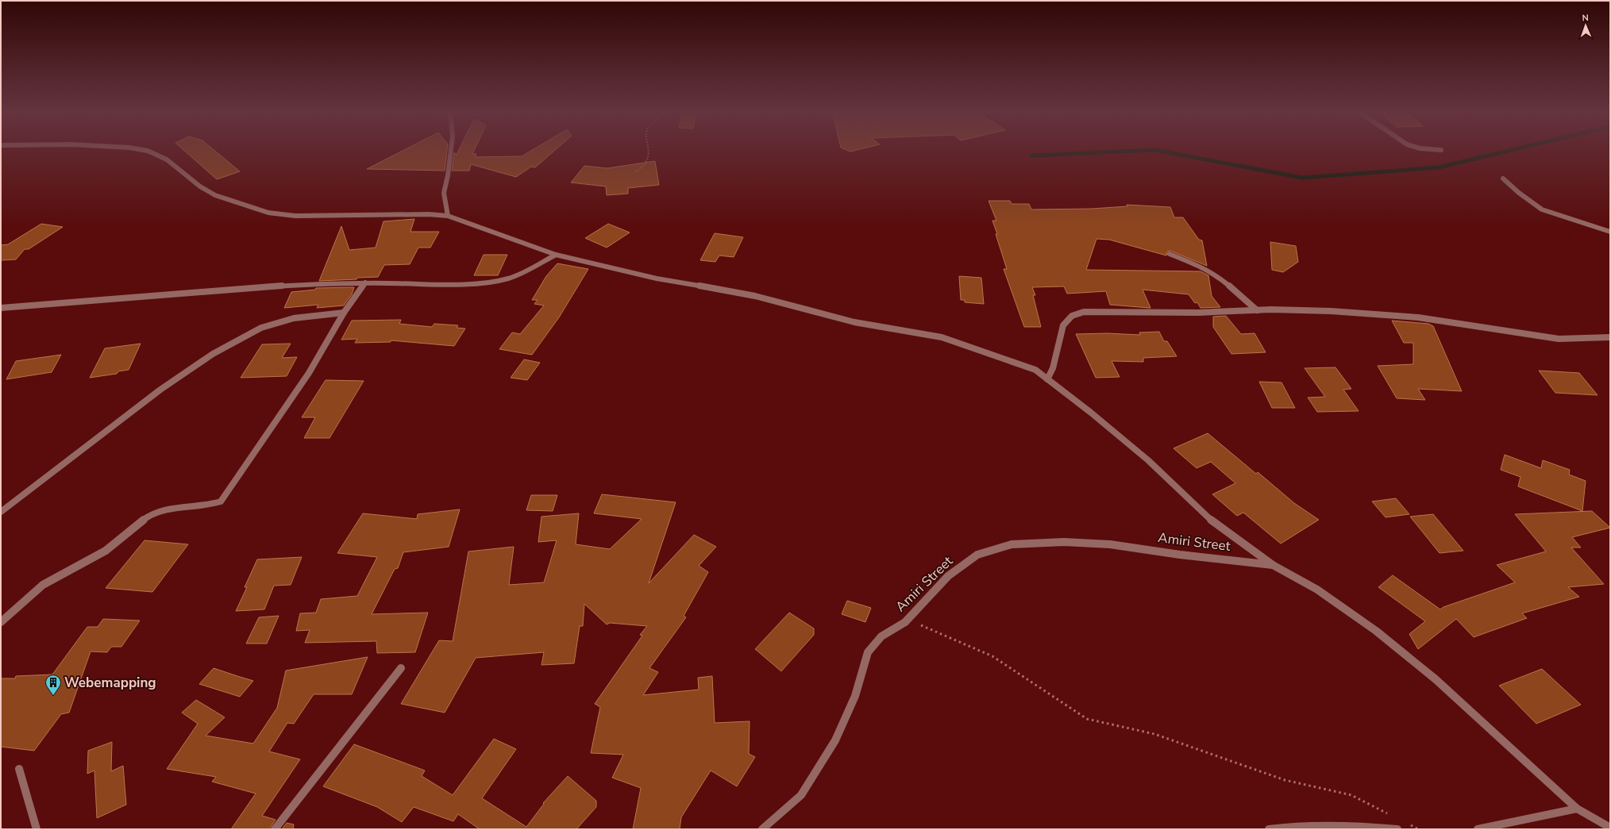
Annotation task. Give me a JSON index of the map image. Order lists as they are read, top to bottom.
{
  "streets": {
    "street": ["Amiri Street"]
  },
  "places": {
    "building": ["Webemapping"]
  },
  "north": "top"
}
